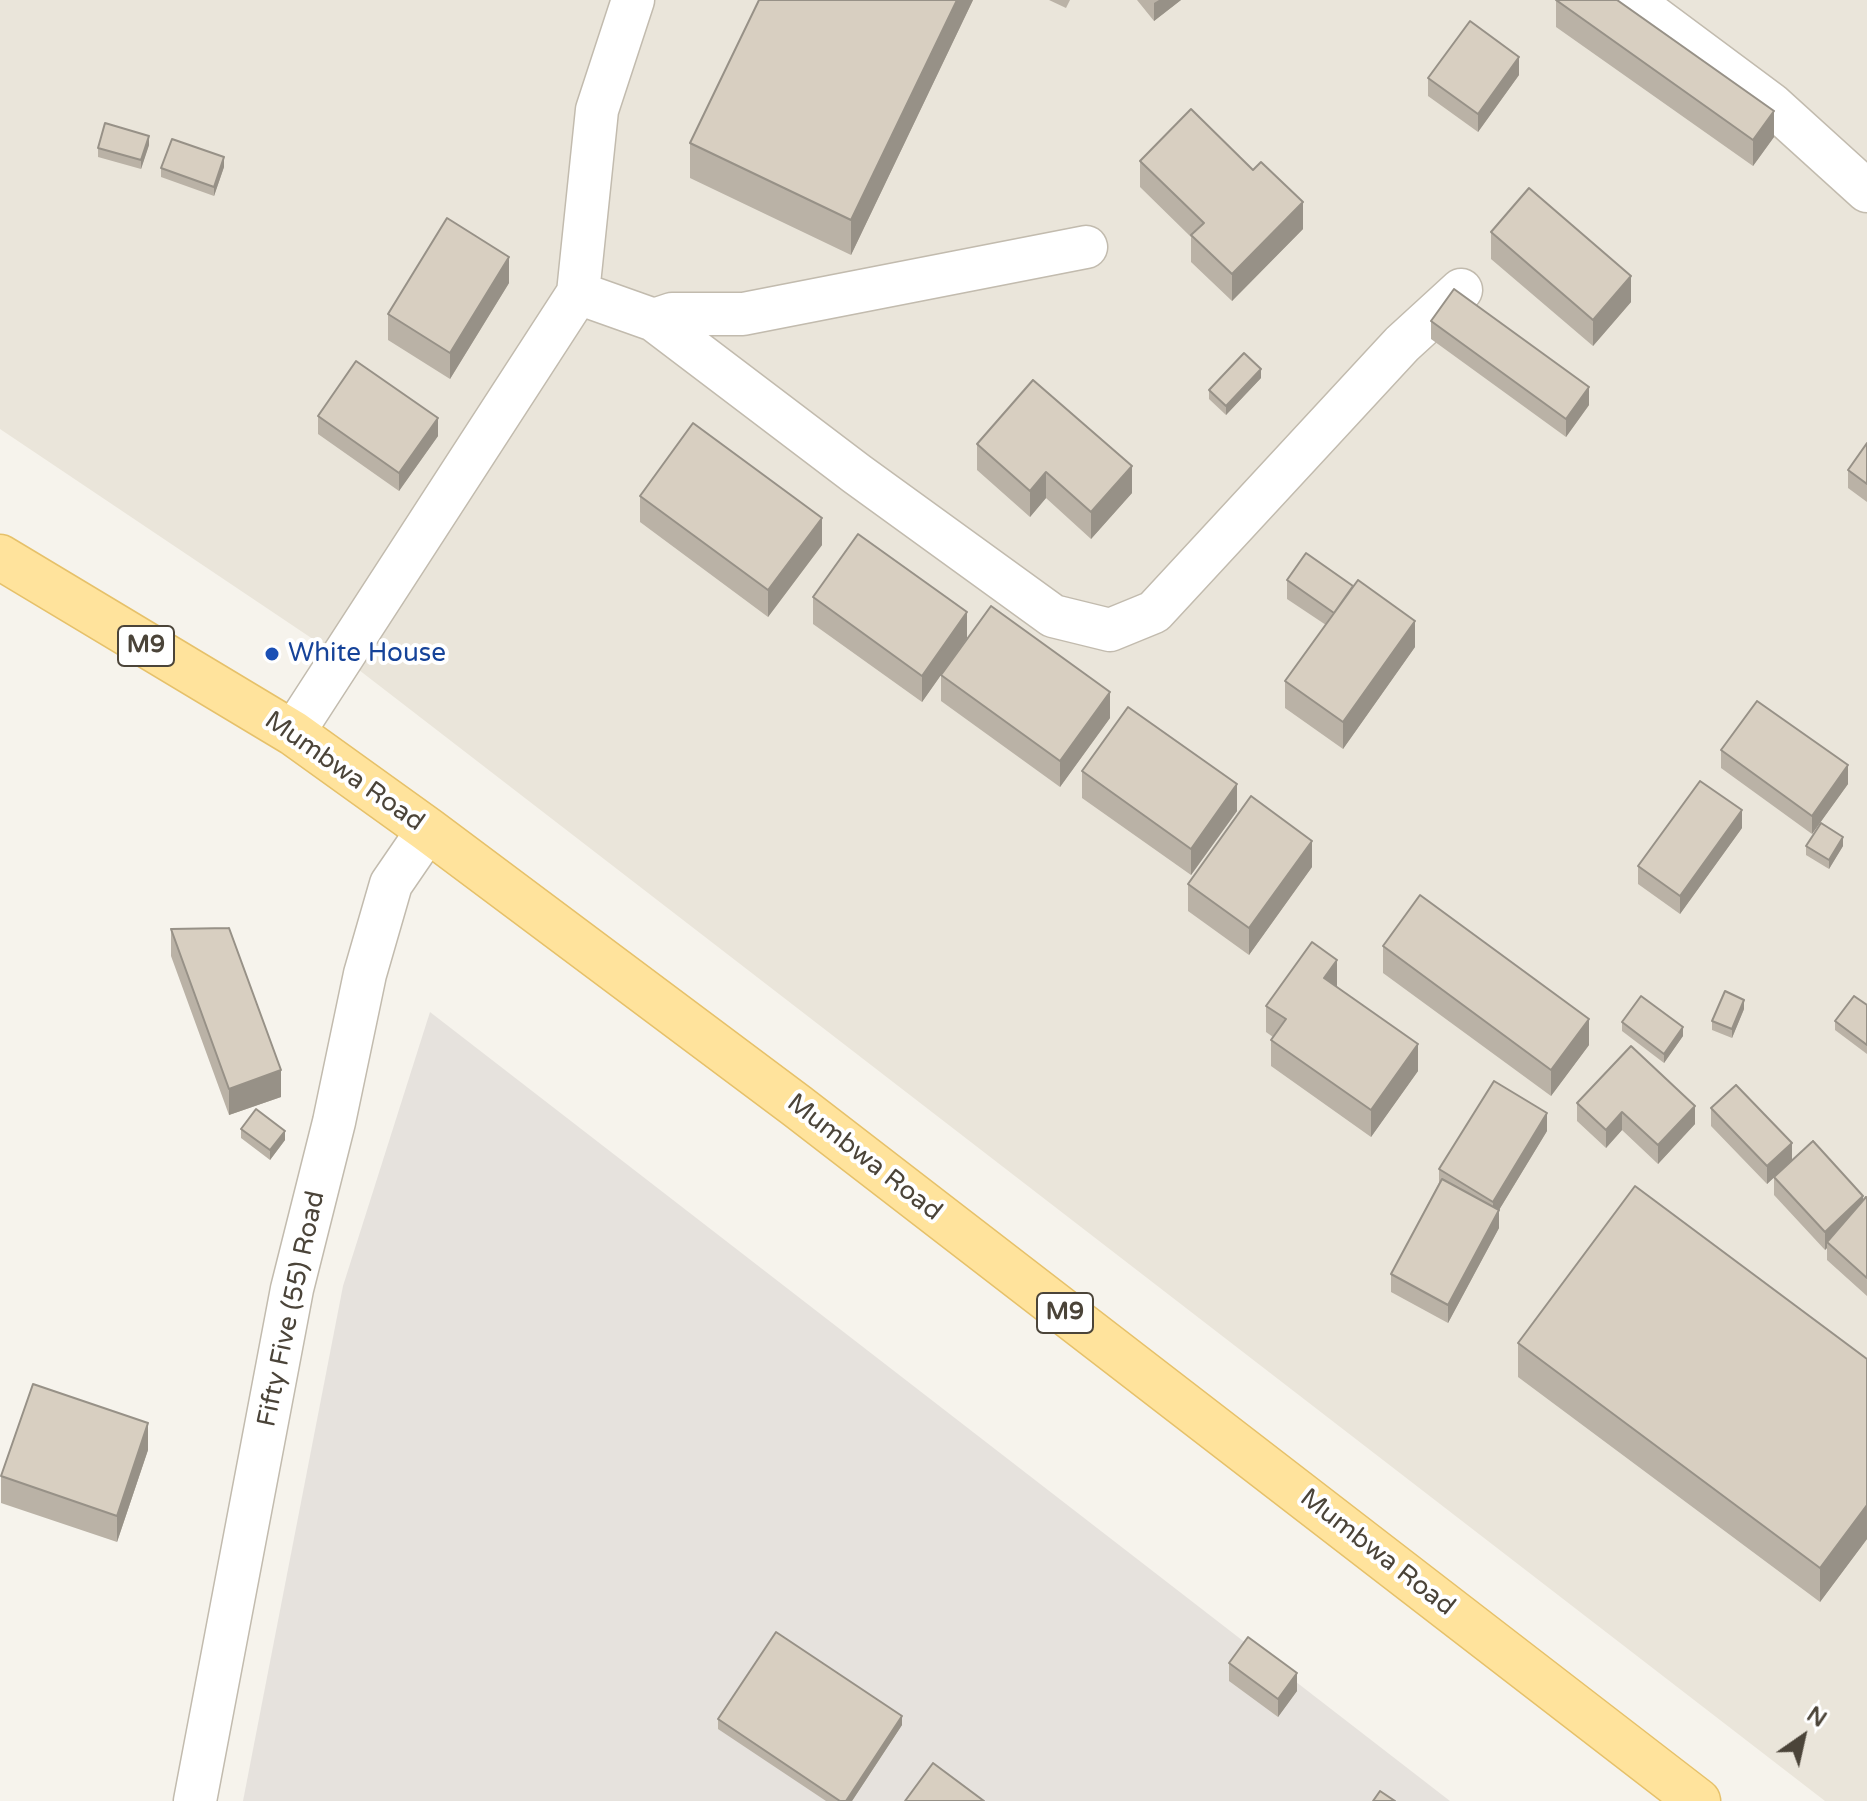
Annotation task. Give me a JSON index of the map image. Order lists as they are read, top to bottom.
{
  "streets": {
    "main road": ["M9", "Mumbwa Road"],
    "street": ["Fifty Five (55) Road"]
  },
  "crossings": [
    ["Mumbwa Road", "Fifty Five (55) Road"]
  ],
  "places": ["White House"],
  "north": "top right"
}
